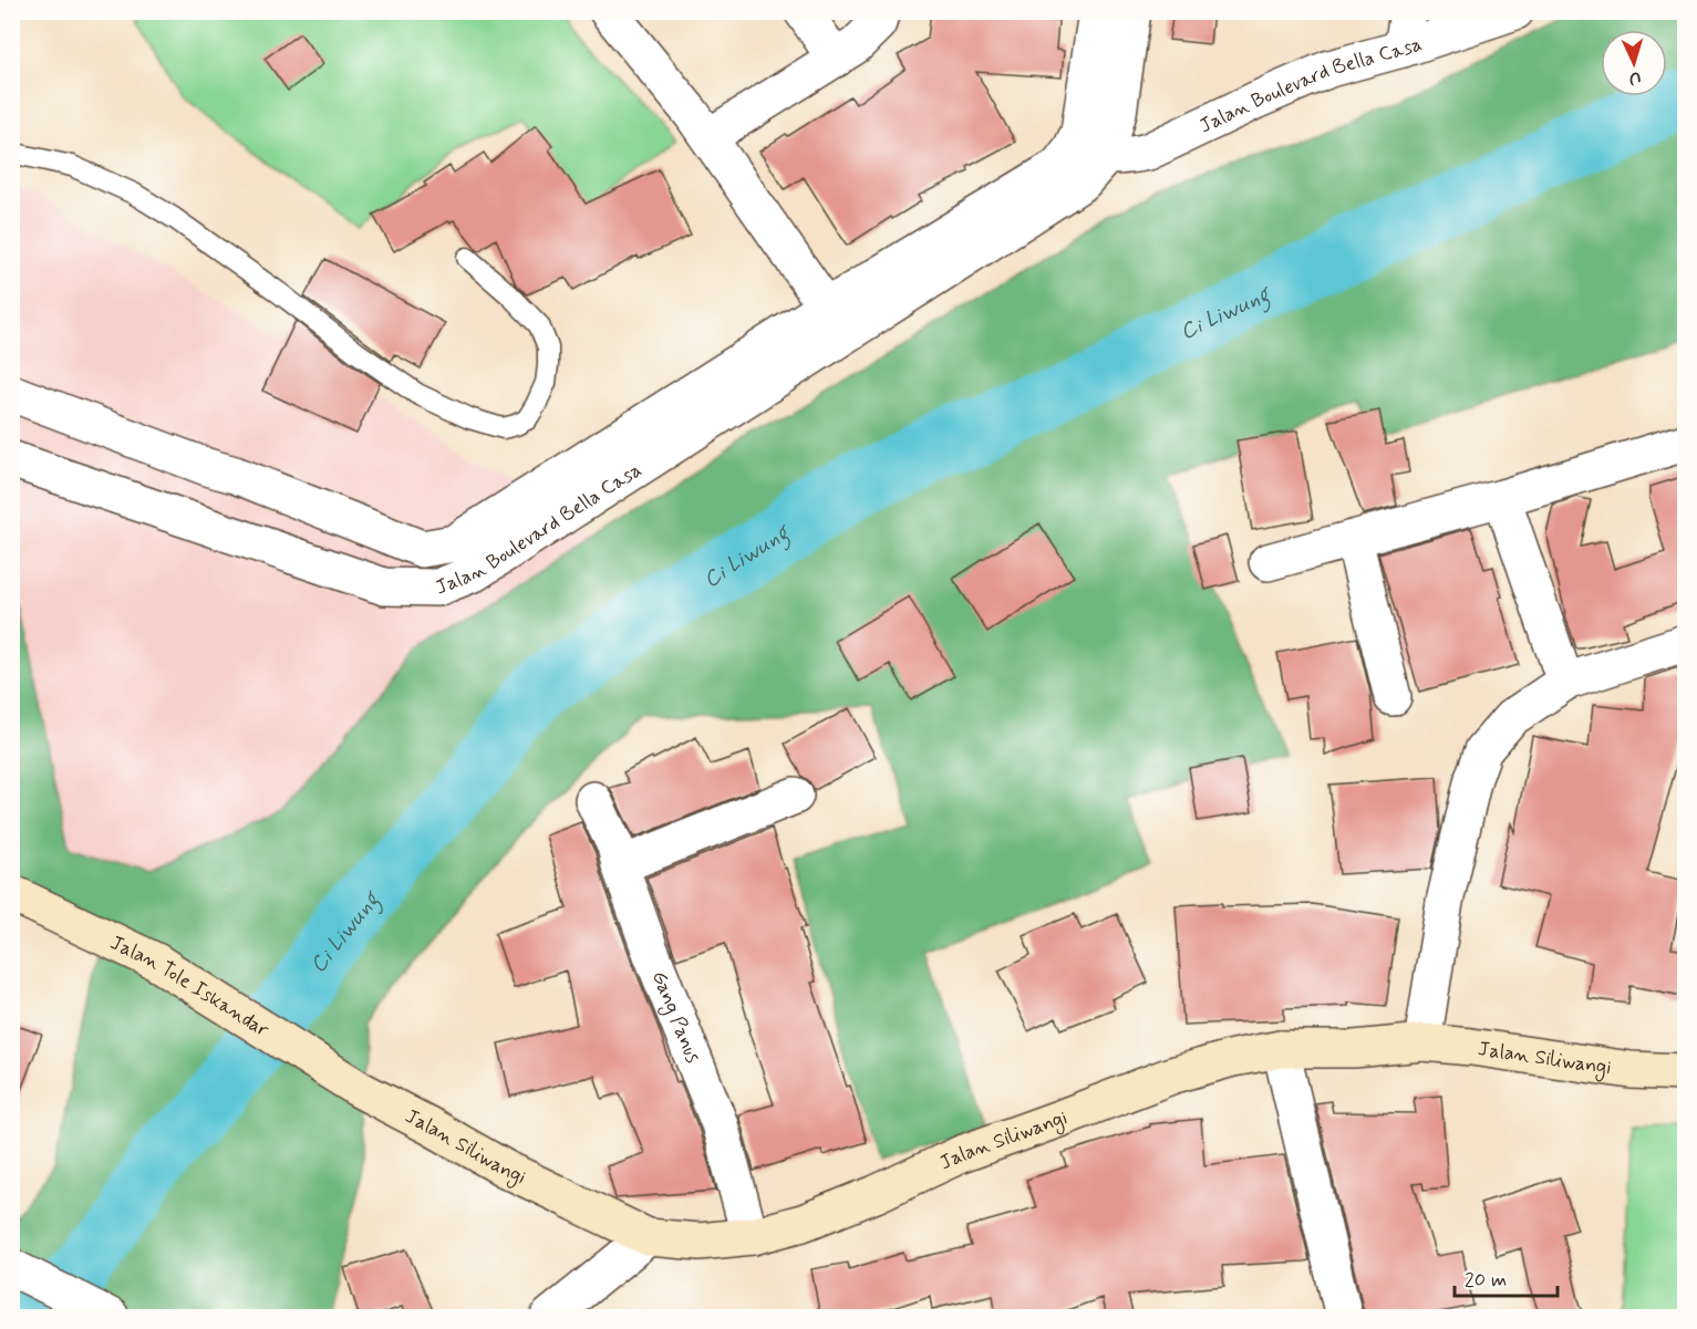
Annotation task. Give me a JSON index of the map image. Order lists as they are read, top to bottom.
{
  "streets": {
    "main road": ["Jalan Tole Iskandar", "Jalan Siliwangi"],
    "street": ["Jalan Boulevard Bella Casa", "Gang Panus"]
  },
  "crossings": [
    ["Jalan Tole Iskandar", "Jalan Siliwangi"],
    ["Gang Panus", "Jalan Siliwangi"]
  ],
  "water": ["Ci Liwung"],
  "scale_bar": "20 m",
  "north": "bottom"
}
